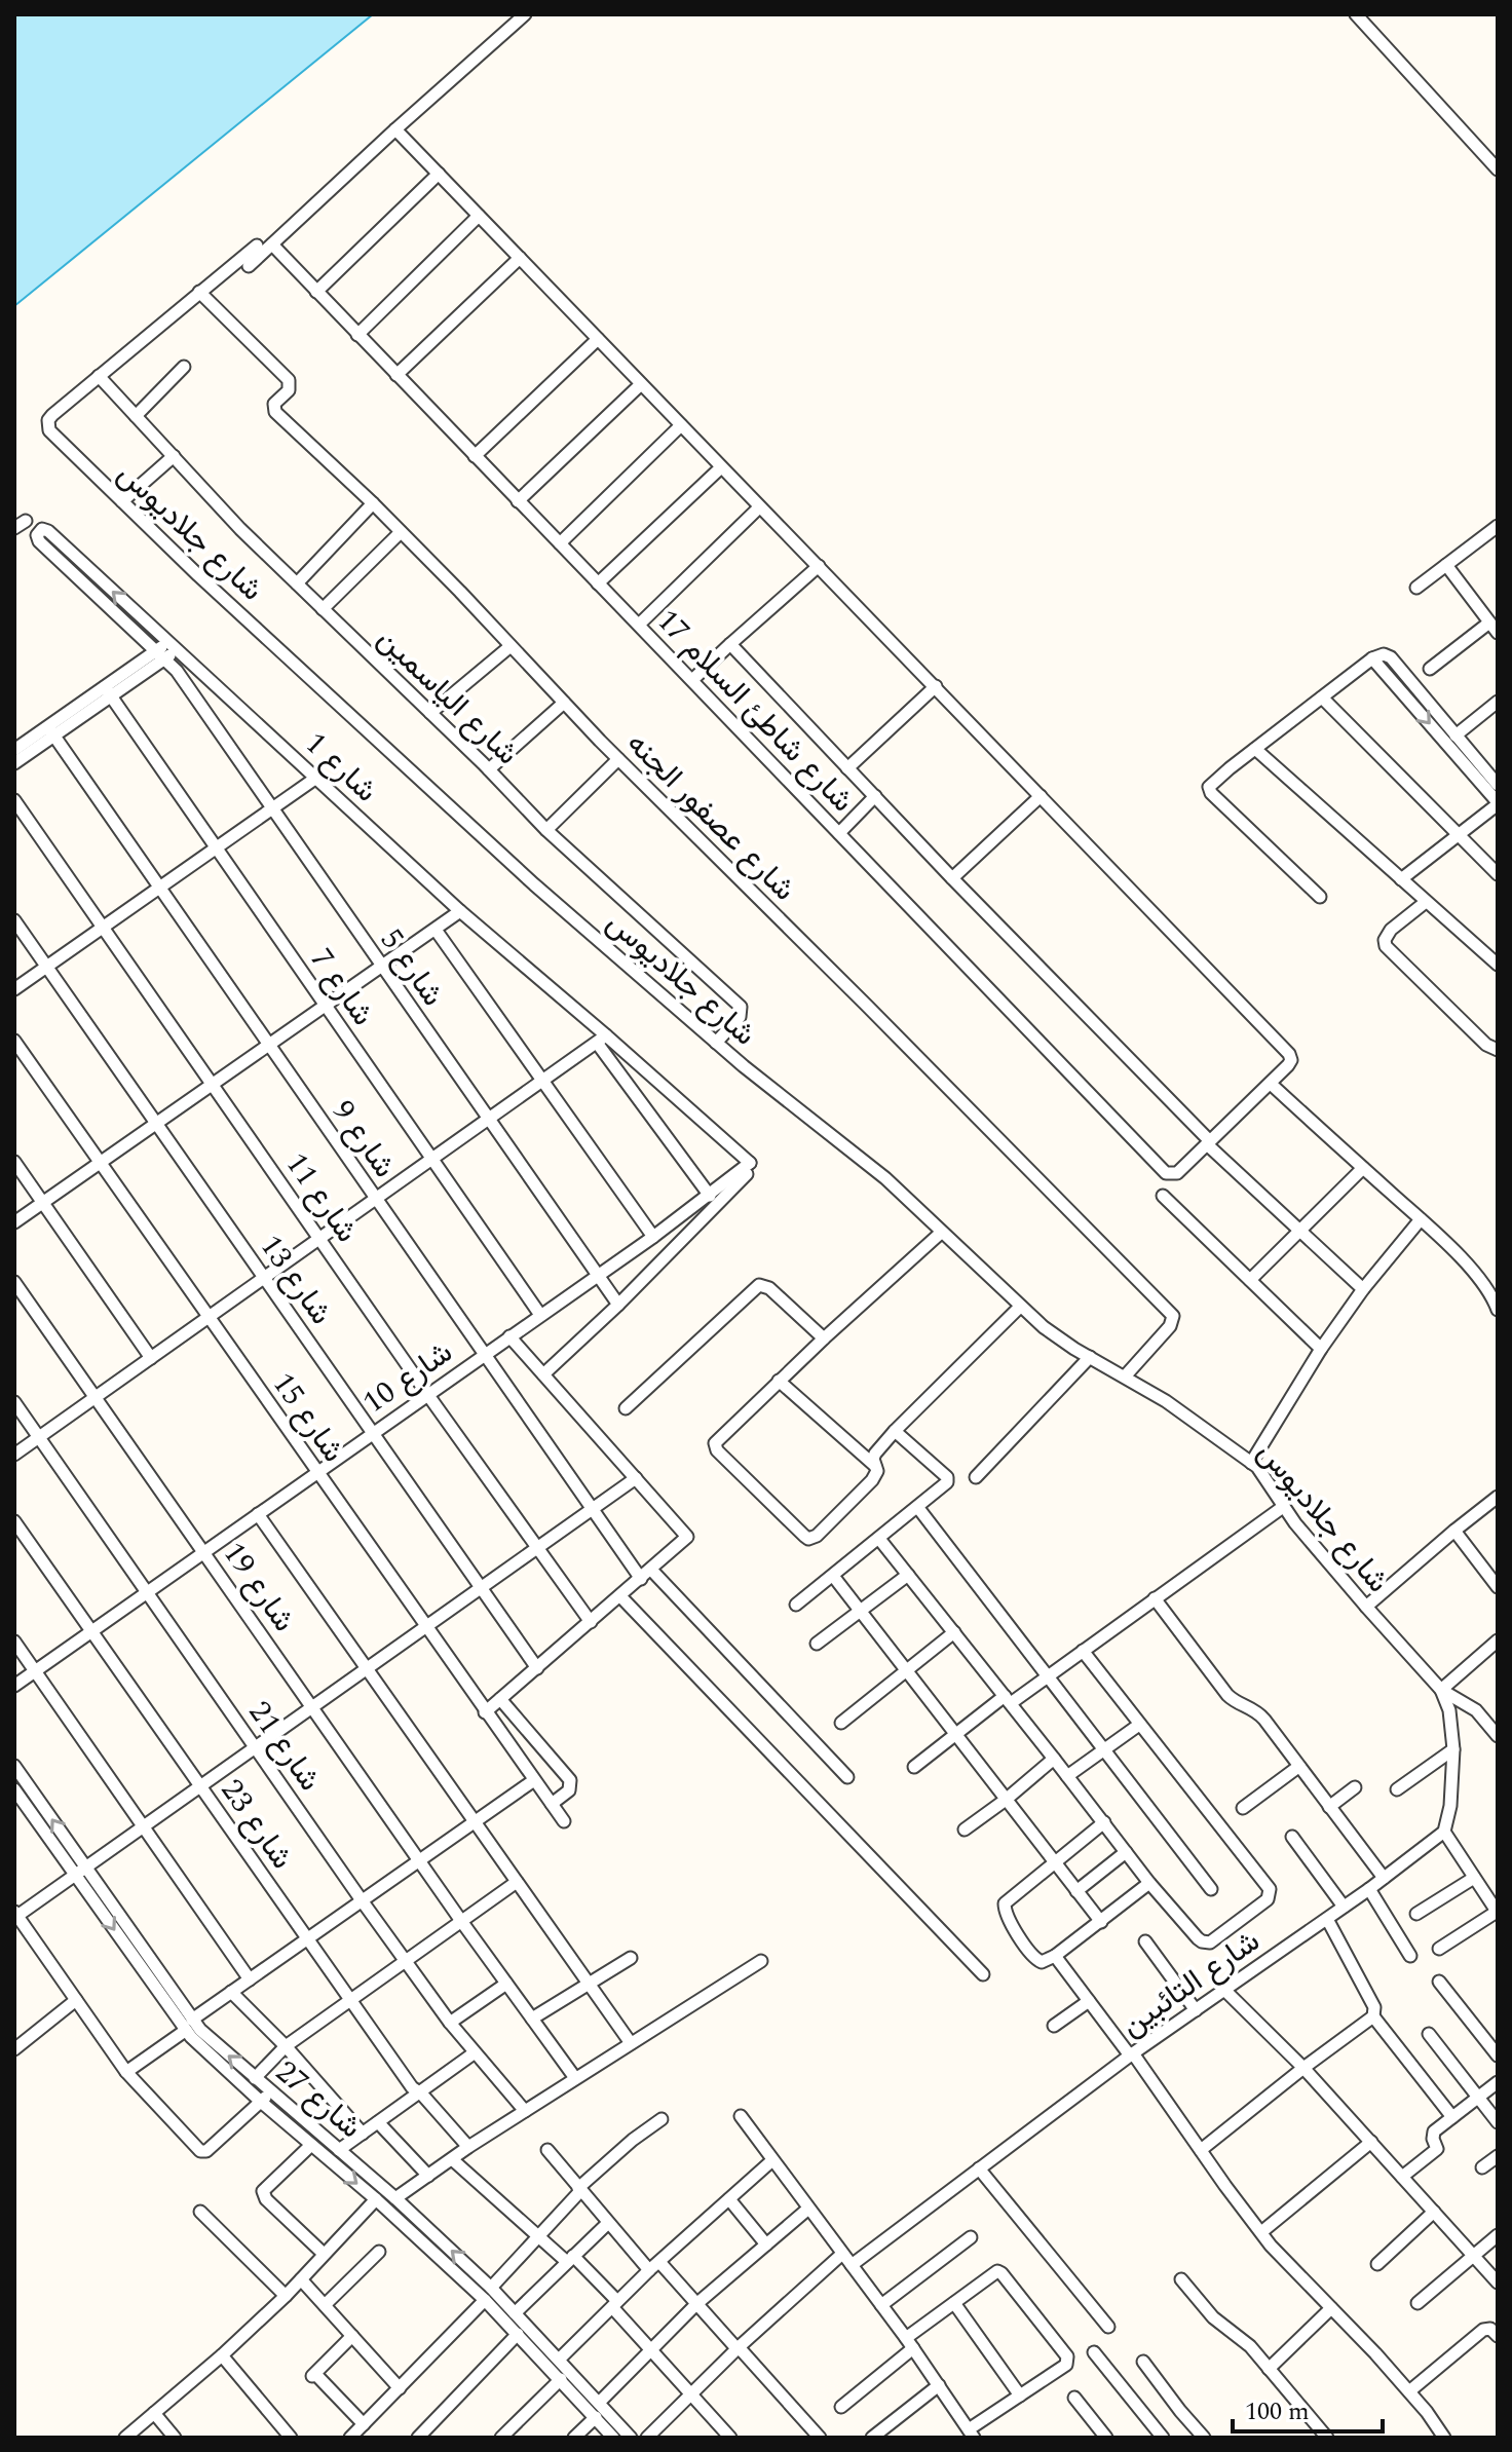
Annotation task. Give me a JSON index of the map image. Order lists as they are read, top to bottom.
{
  "streets": {
    "street": [
      "شارع جلاديوس",
      "شارع الياسمين",
      "شارع شاطئ السلام 17",
      "شارع 1",
      "شارع عصفور الجنه",
      "شارع 5",
      "شارع 7",
      "شارع 9",
      "شارع 11",
      "شارع 13",
      "شارع 10",
      "شارع 15",
      "شارع 19",
      "شارع 21",
      "شارع 23",
      "شارع التائبين",
      "شارع 27"
    ]
  },
  "crossings": [
    ["شارع جلاديوس", "شارع الياسمين"],
    ["شارع جلاديوس", "شارع عصفور الجنه"],
    ["شارع 1", "شارع 5"],
    ["شارع 1", "شارع 10"],
    ["شارع 5", "شارع 10"],
    ["شارع 7", "شارع 10"],
    ["شارع 9", "شارع 10"],
    ["شارع 11", "شارع 10"],
    ["شارع 13", "شارع 10"],
    ["شارع 10", "شارع 15"],
    ["شارع 10", "شارع 19"],
    ["شارع 10", "شارع 21"],
    ["شارع 10", "شارع 23"]
  ],
  "scale_bar": "100 m"
}
